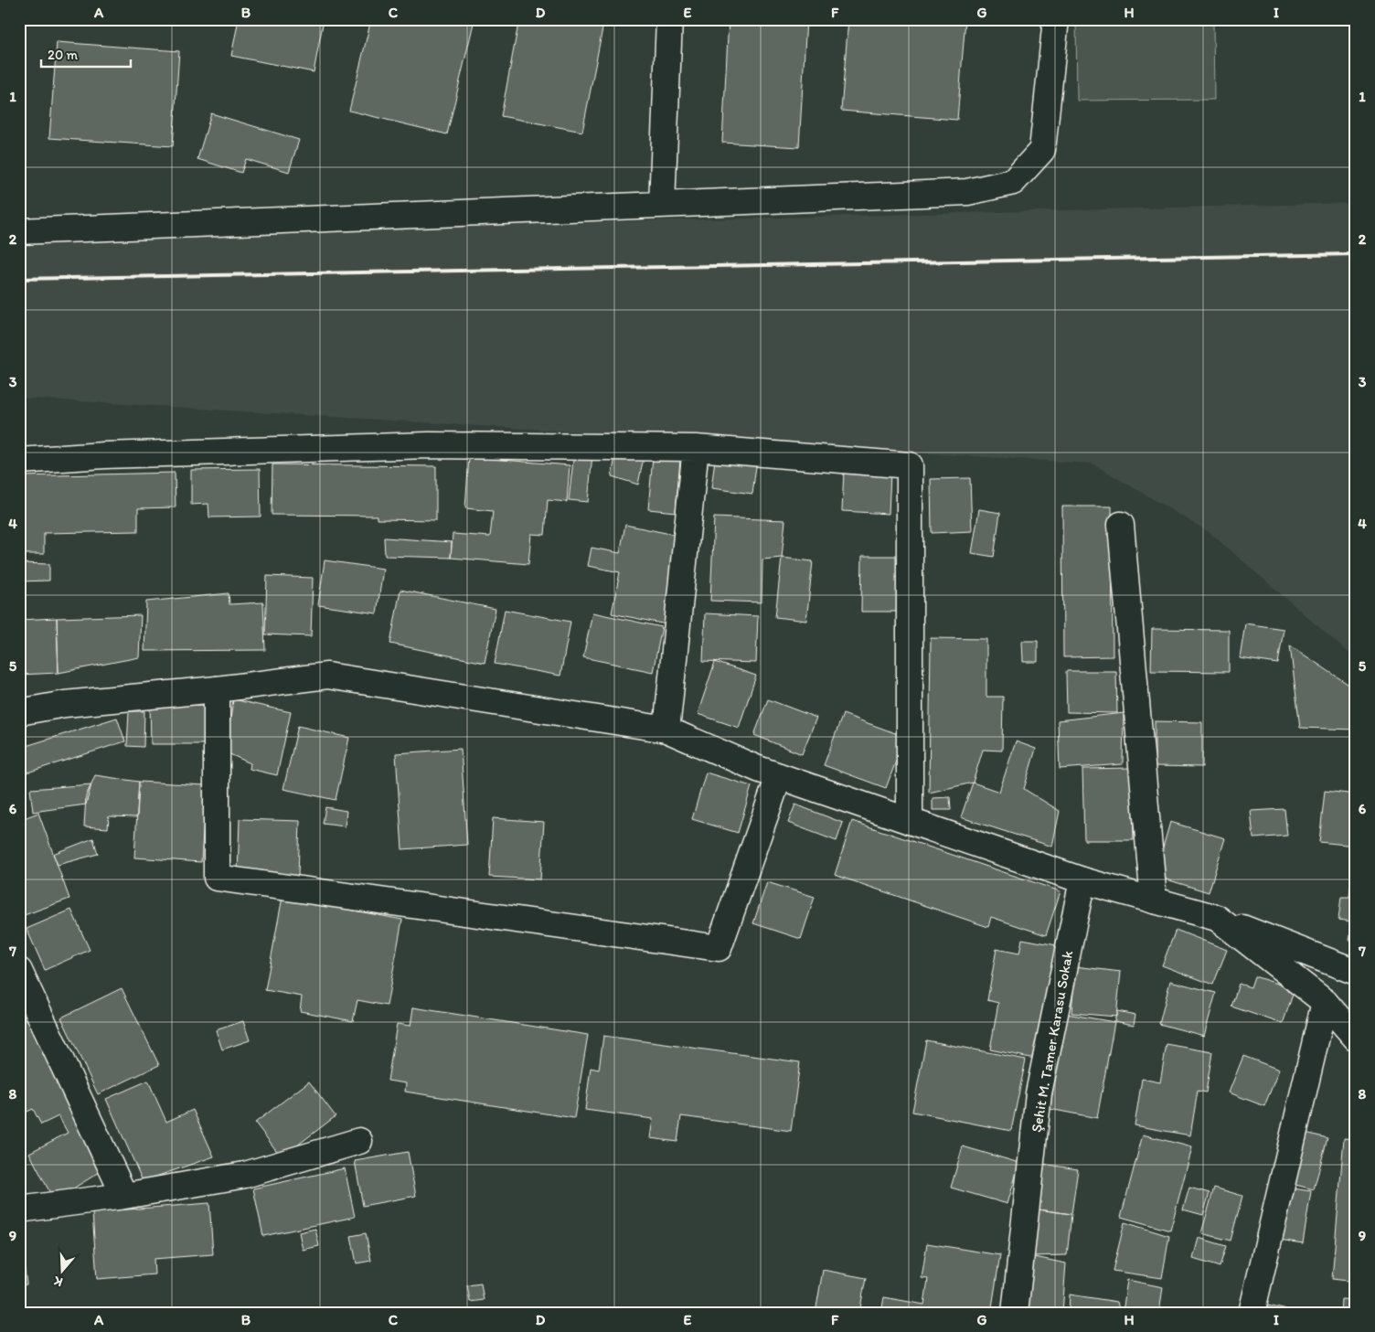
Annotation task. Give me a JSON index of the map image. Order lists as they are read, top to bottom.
{
  "streets": {
    "street": ["Şehit M. Tamer Karasu Sokak"]
  },
  "scale_bar": "20 m",
  "north": "bottom",
  "grid": {
    "columns": [
      "A",
      "B",
      "C",
      "D",
      "E",
      "F",
      "G",
      "H",
      "I"
    ],
    "rows": [
      "1",
      "2",
      "3",
      "4",
      "5",
      "6",
      "7",
      "8",
      "9"
    ]
  }
}
